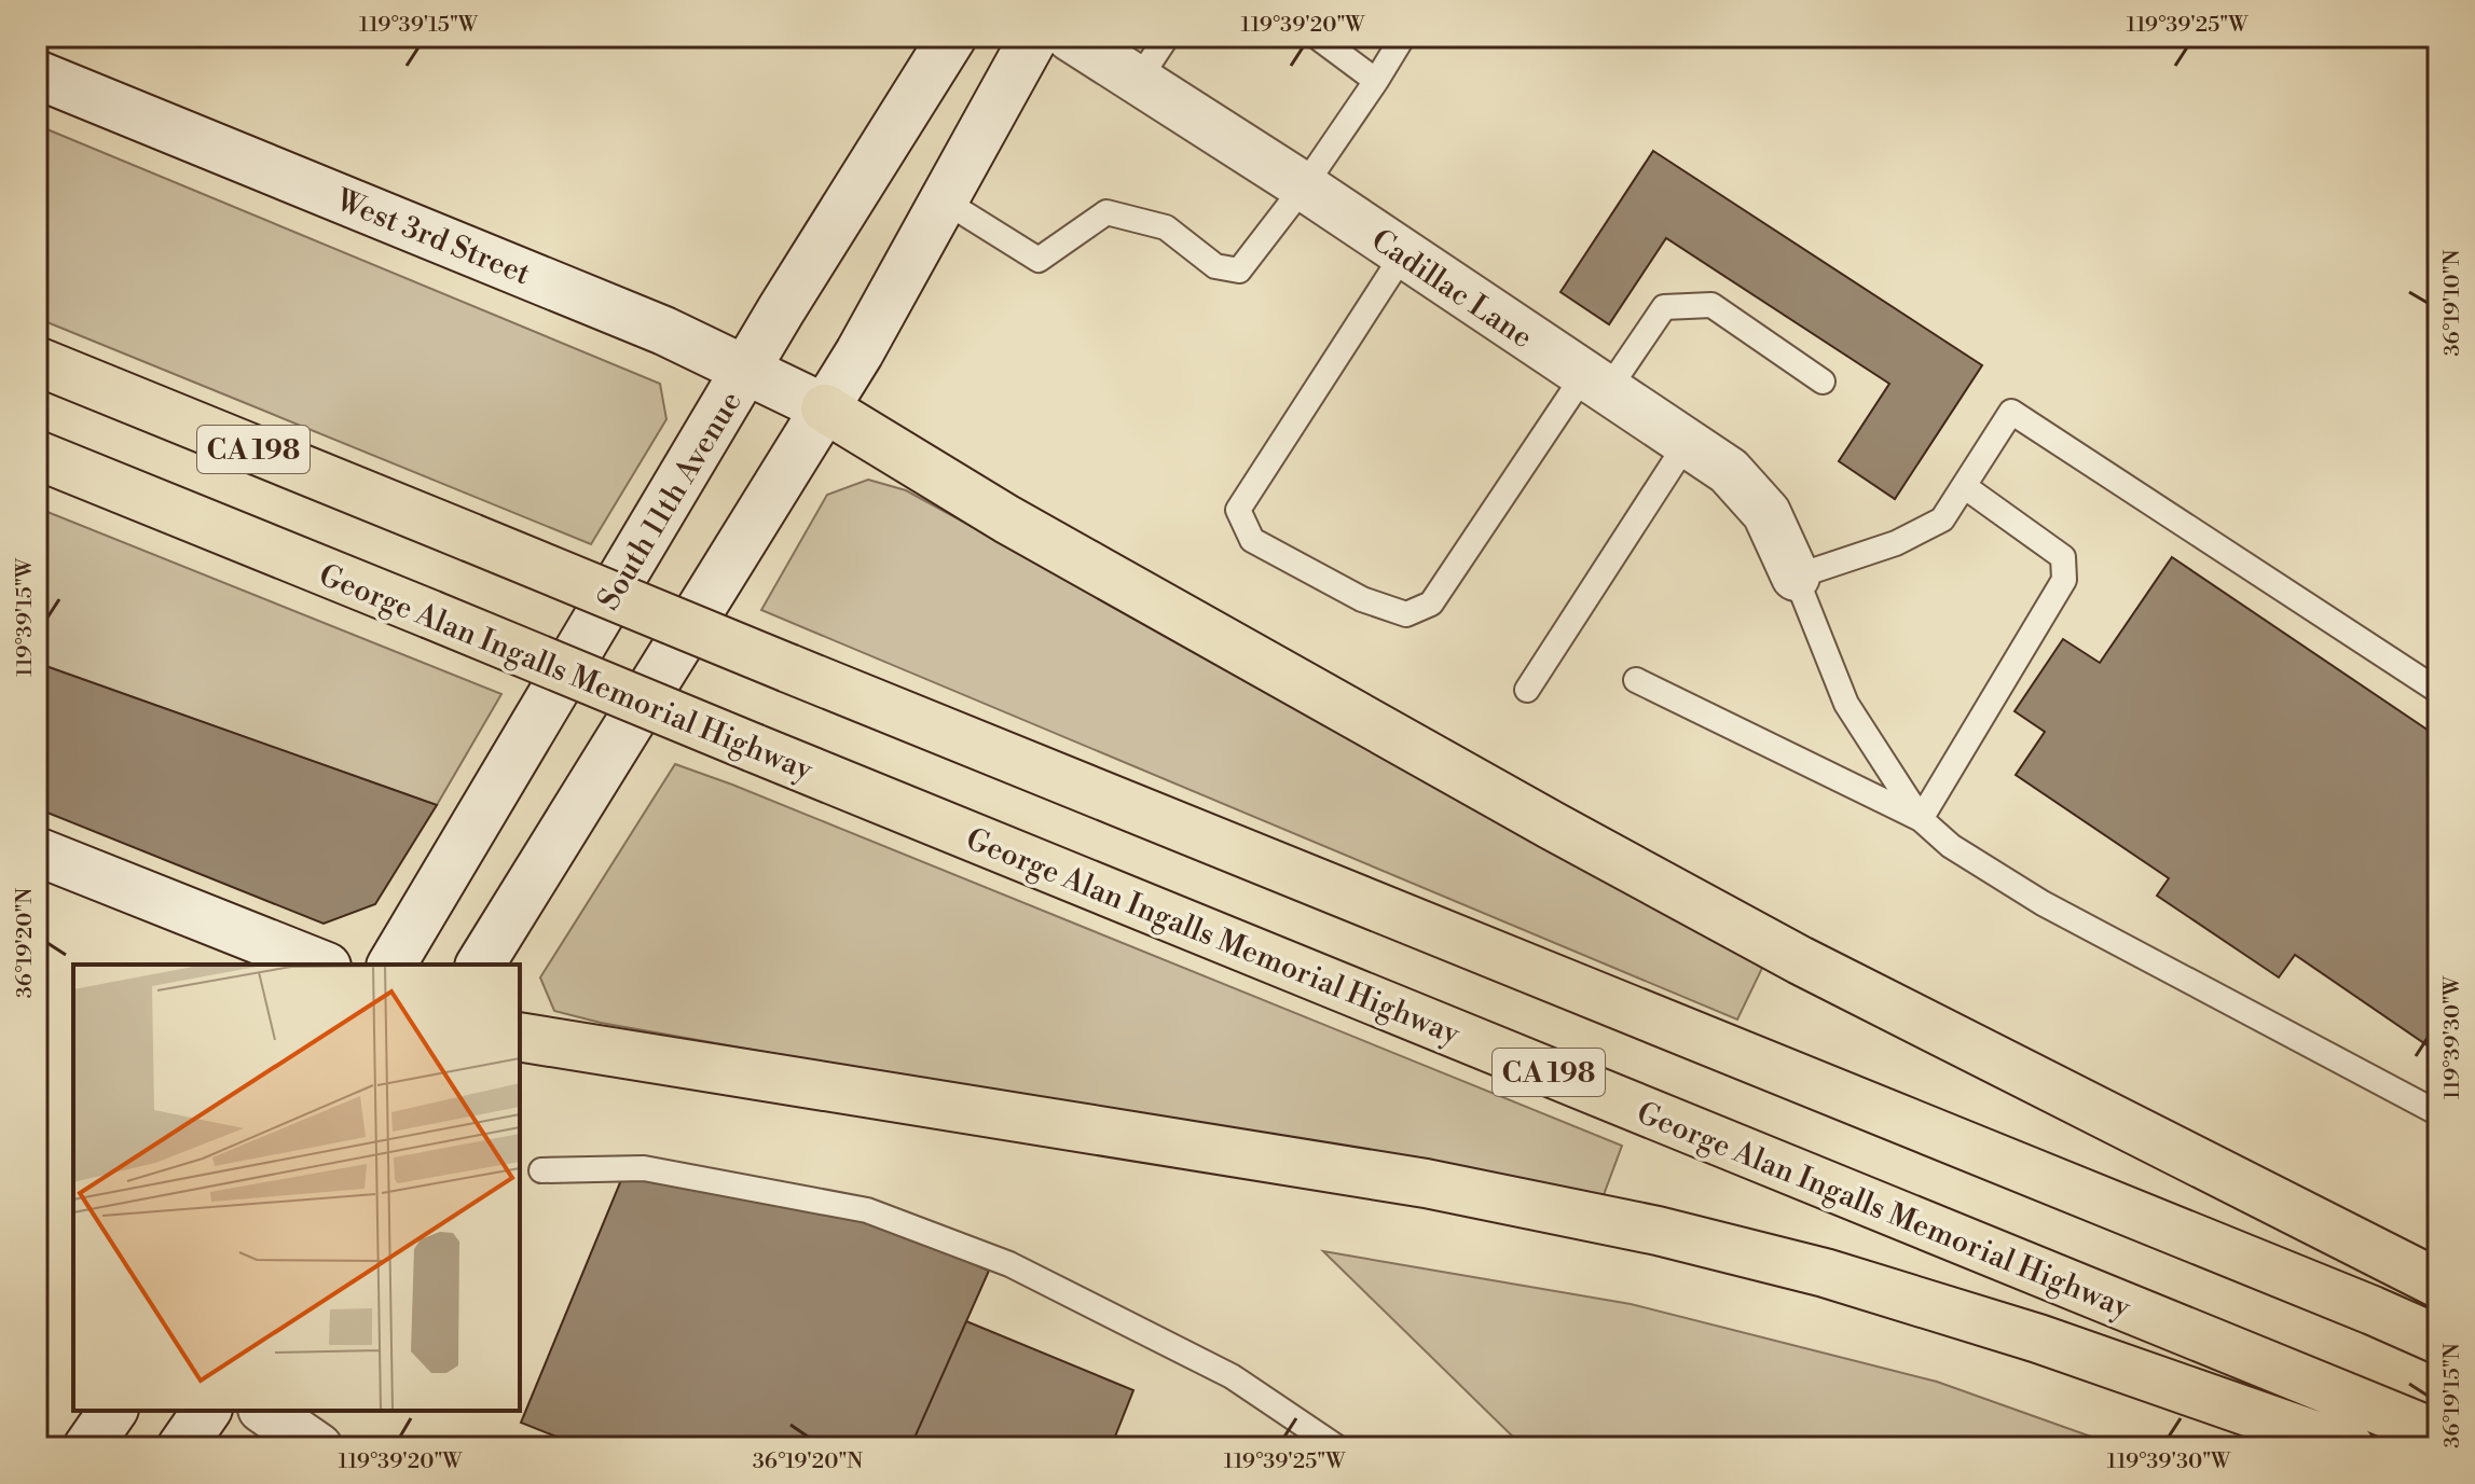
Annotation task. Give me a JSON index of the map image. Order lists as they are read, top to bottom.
{
  "streets": {
    "highway": ["CA 198", "George Alan Ingalls Memorial Highway"],
    "main road": ["West 3rd Street", "Cadillac Lane", "South 11th Avenue"]
  },
  "crossings": [
    ["West 3rd Street", "South 11th Avenue"]
  ],
  "coordinates": [
    "119°39'15\"W",
    "119°39'20\"W",
    "119°39'25\"W",
    "36°19'10\"N",
    "36°19'20\"N",
    "119°39'30\"W",
    "36°19'15\"N"
  ]
}
